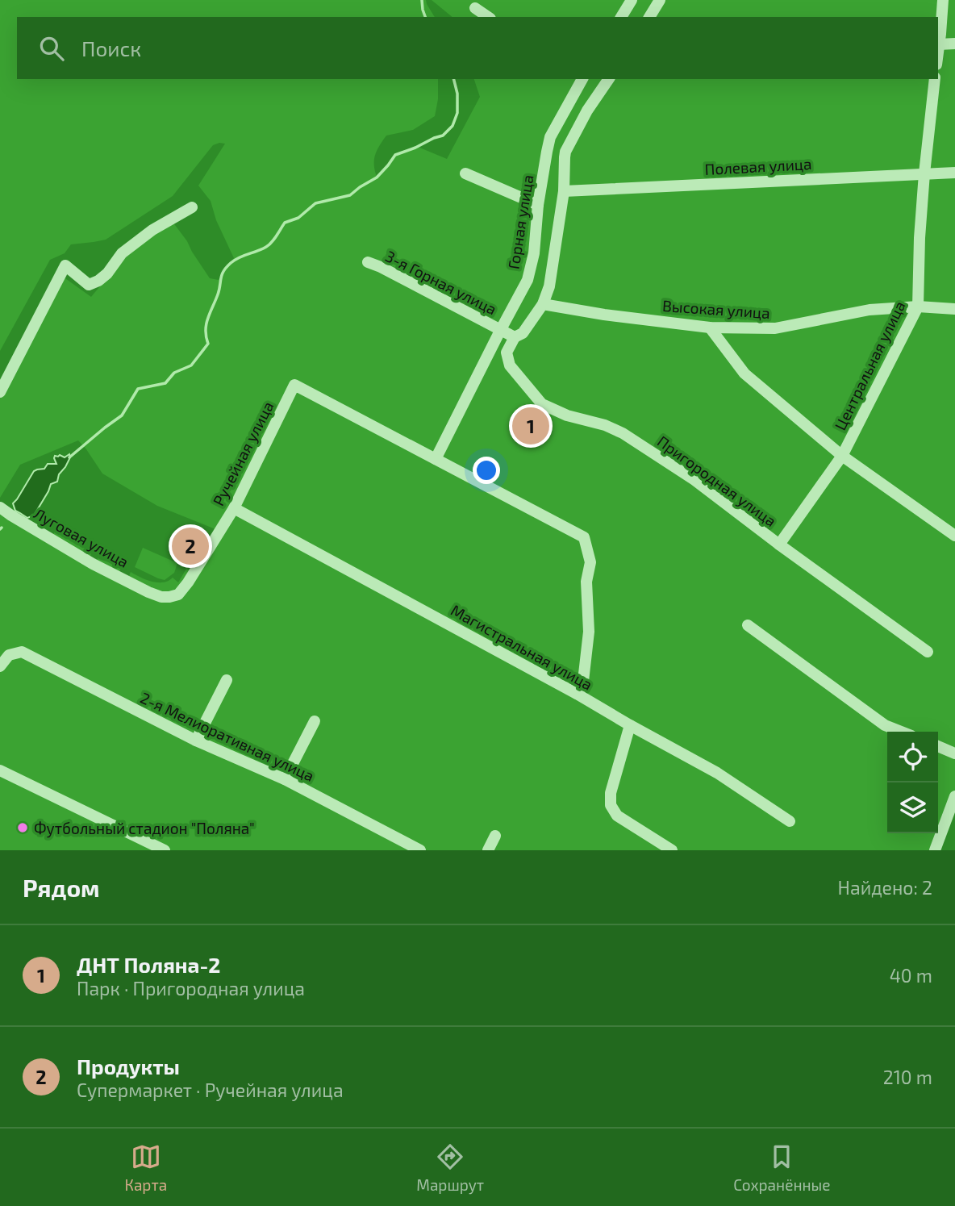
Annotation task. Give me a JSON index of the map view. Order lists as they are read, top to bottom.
{
  "streets": {
    "street": [
      "Полевая улица",
      "Горная улица",
      "3-я Горная улица",
      "Высокая улица",
      "Центральная улица",
      "Ручейная улица",
      "Пригородная улица",
      "Луговая улица",
      "Магистральная улица",
      "2-я Мелиоративная улица"
    ]
  },
  "crossings": [
    ["Полевая улица", "Центральная улица"],
    ["Горная улица", "3-я Горная улица"],
    ["Горная улица", "Ручейная улица"],
    ["3-я Горная улица", "Пригородная улица"],
    ["Высокая улица", "Центральная улица"],
    ["Центральная улица", "Пригородная улица"],
    ["Ручейная улица", "Луговая улица"],
    ["Ручейная улица", "Магистральная улица"]
  ],
  "places": ["Футбольный стадион \"Поляна\""],
  "page": {
    "search": "Поиск",
    "pins": ["1", "2"],
    "heading": ["Рядом", "Найдено: 2"],
    "list": [
      {
        "mark": "1",
        "name": "ДНТ Поляна-2",
        "note": "Парк · Пригородная улица",
        "value": "40 m"
      },
      {
        "mark": "2",
        "name": "Продукты",
        "note": "Супермаркет · Ручейная улица",
        "value": "210 m"
      }
    ],
    "nav": ["Карта", "Маршрут", "Сохранённые"]
  }
}
